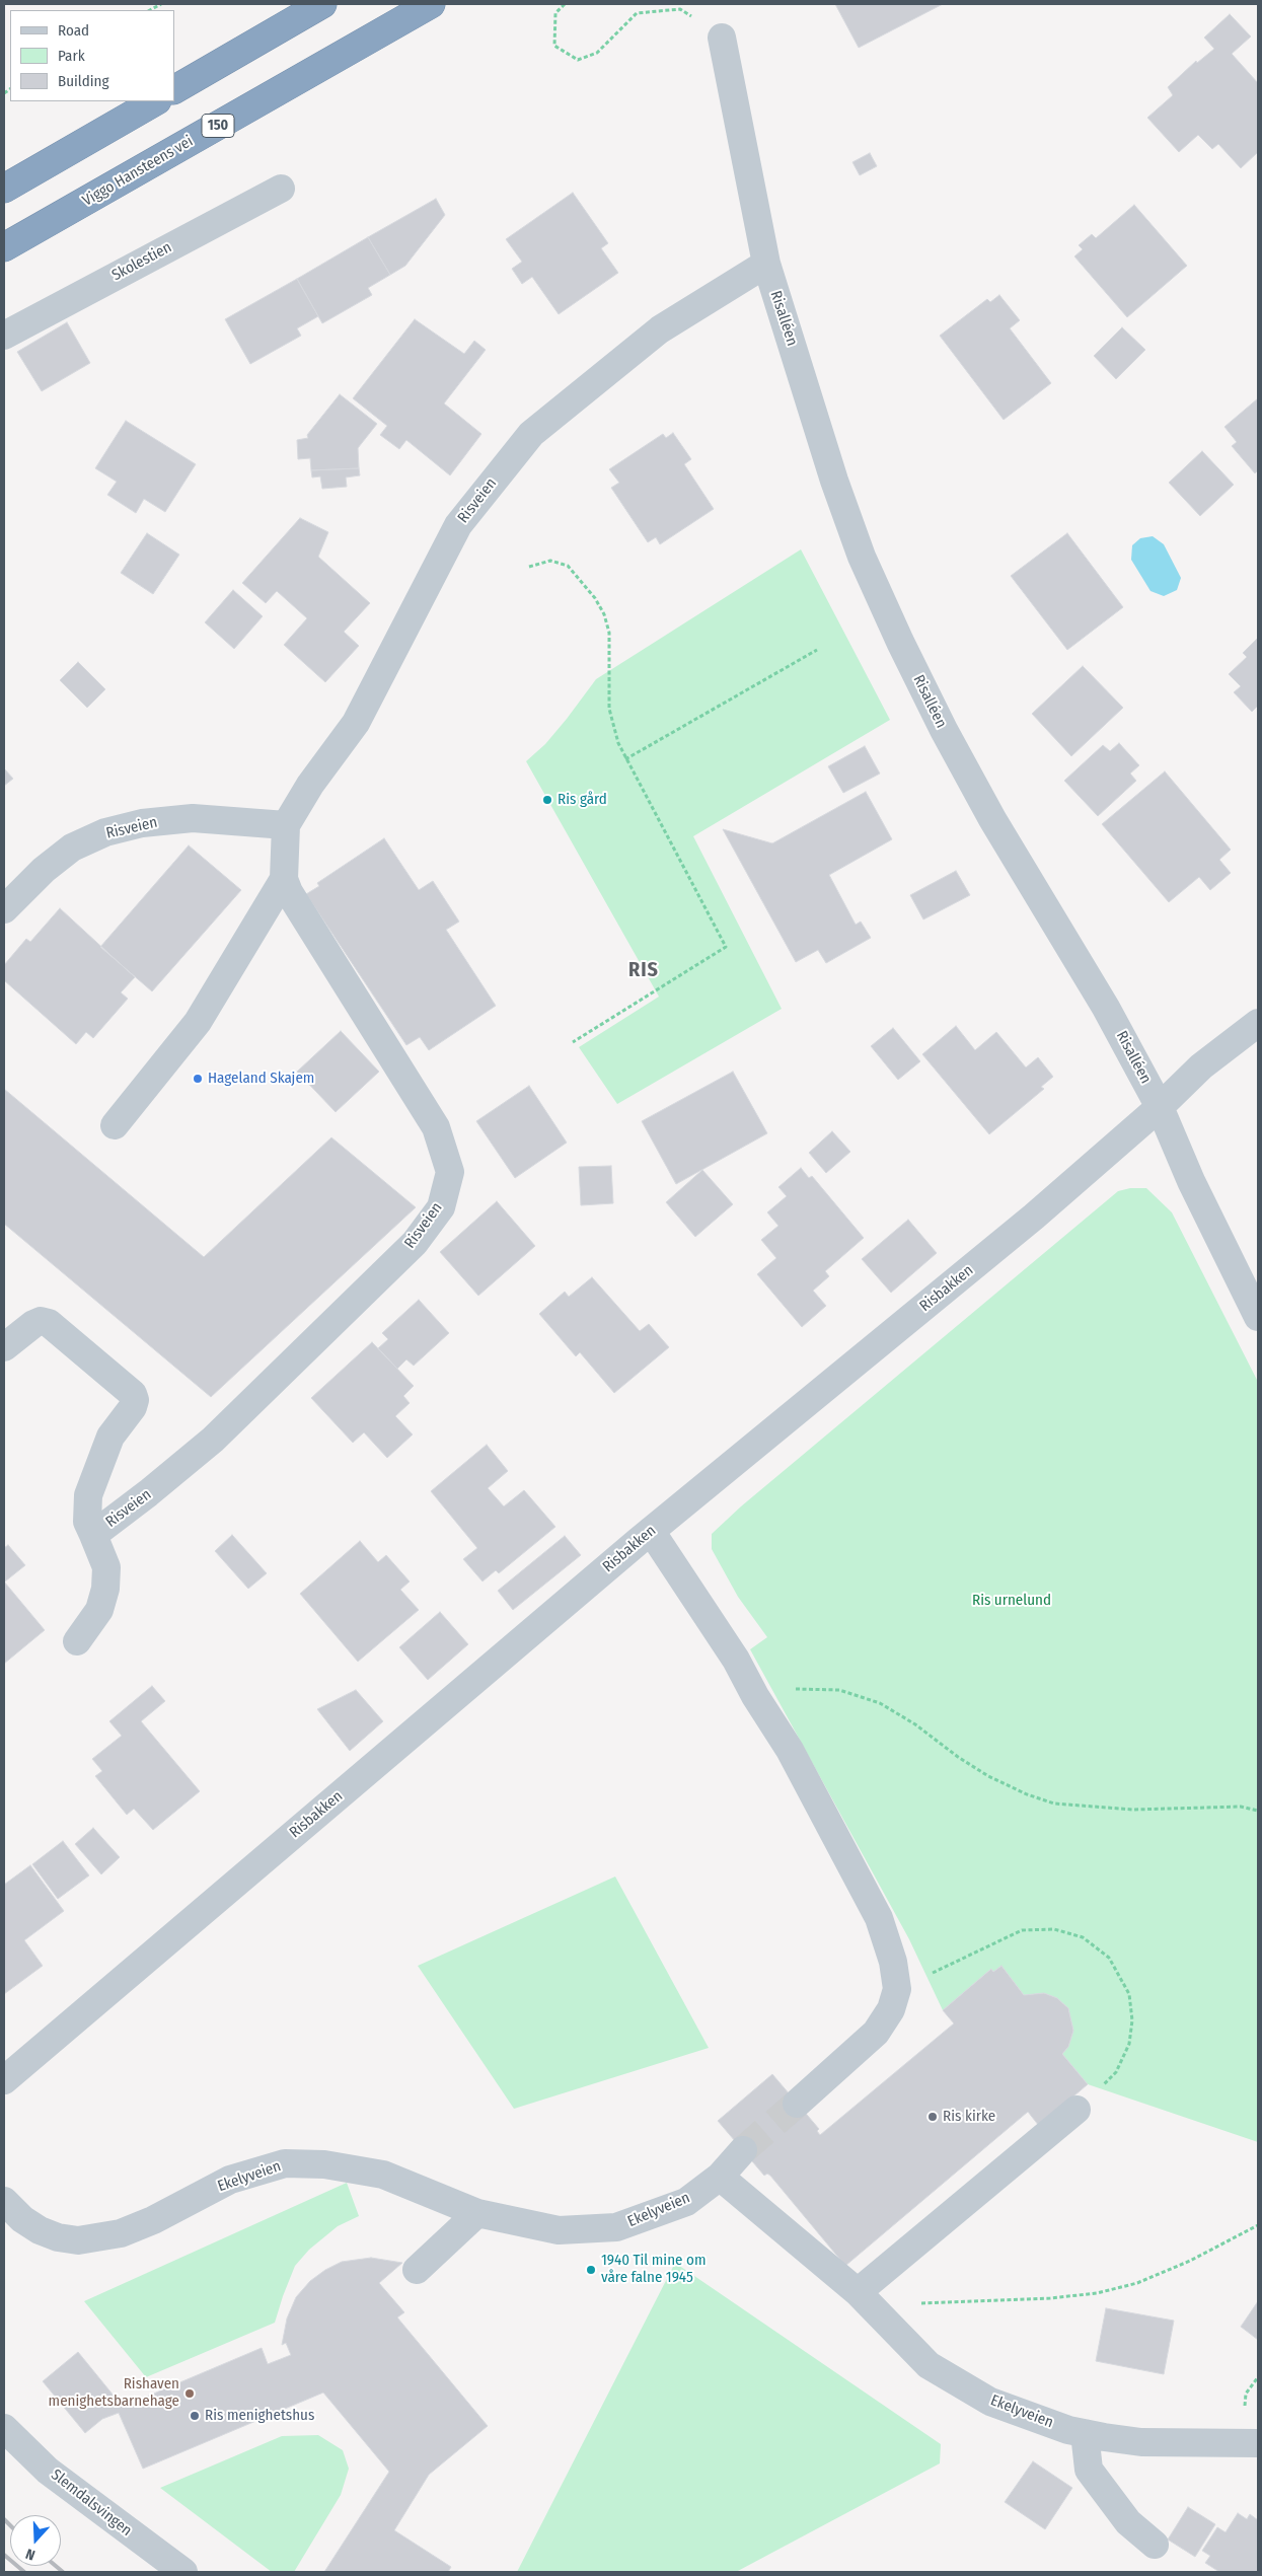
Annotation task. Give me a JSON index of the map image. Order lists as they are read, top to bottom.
{
  "streets": {
    "highway": ["150", "Viggo Hansteens vei"],
    "street": [
      "Skolestien",
      "Risalléen",
      "Risveien",
      "Risbakken",
      "Ekelyveien",
      "Slemdalsvingen"
    ]
  },
  "crossings": [
    ["Risalléen", "Risveien"],
    ["Risalléen", "Risbakken"]
  ],
  "districts": ["RIS"],
  "parks": ["Ris urnelund"],
  "places": [
    "Ris gård",
    "Hageland Skajem",
    "Ris kirke",
    "1940 Til mine om våre falne 1945",
    "Rishaven menighetsbarnehage",
    "Ris menighetshus"
  ],
  "legend": ["Road", "Park", "Building"],
  "north": "bottom"
}
